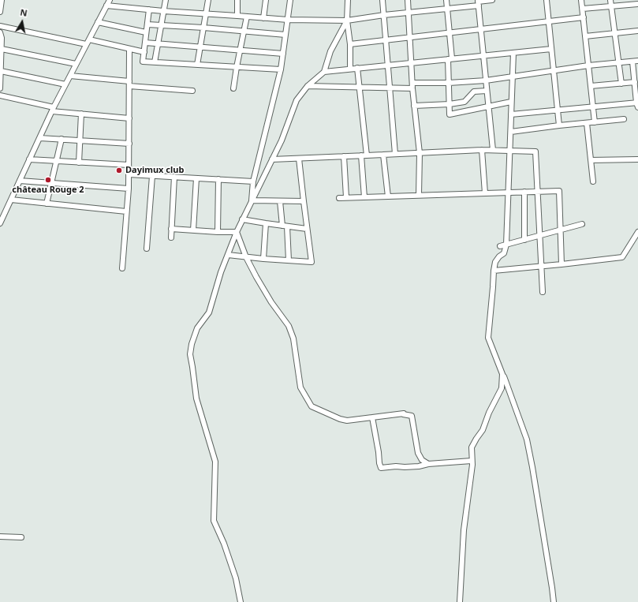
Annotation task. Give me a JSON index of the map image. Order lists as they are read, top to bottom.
{
  "places": ["Dayimux club", "château Rouge 2"],
  "north": "top"
}
